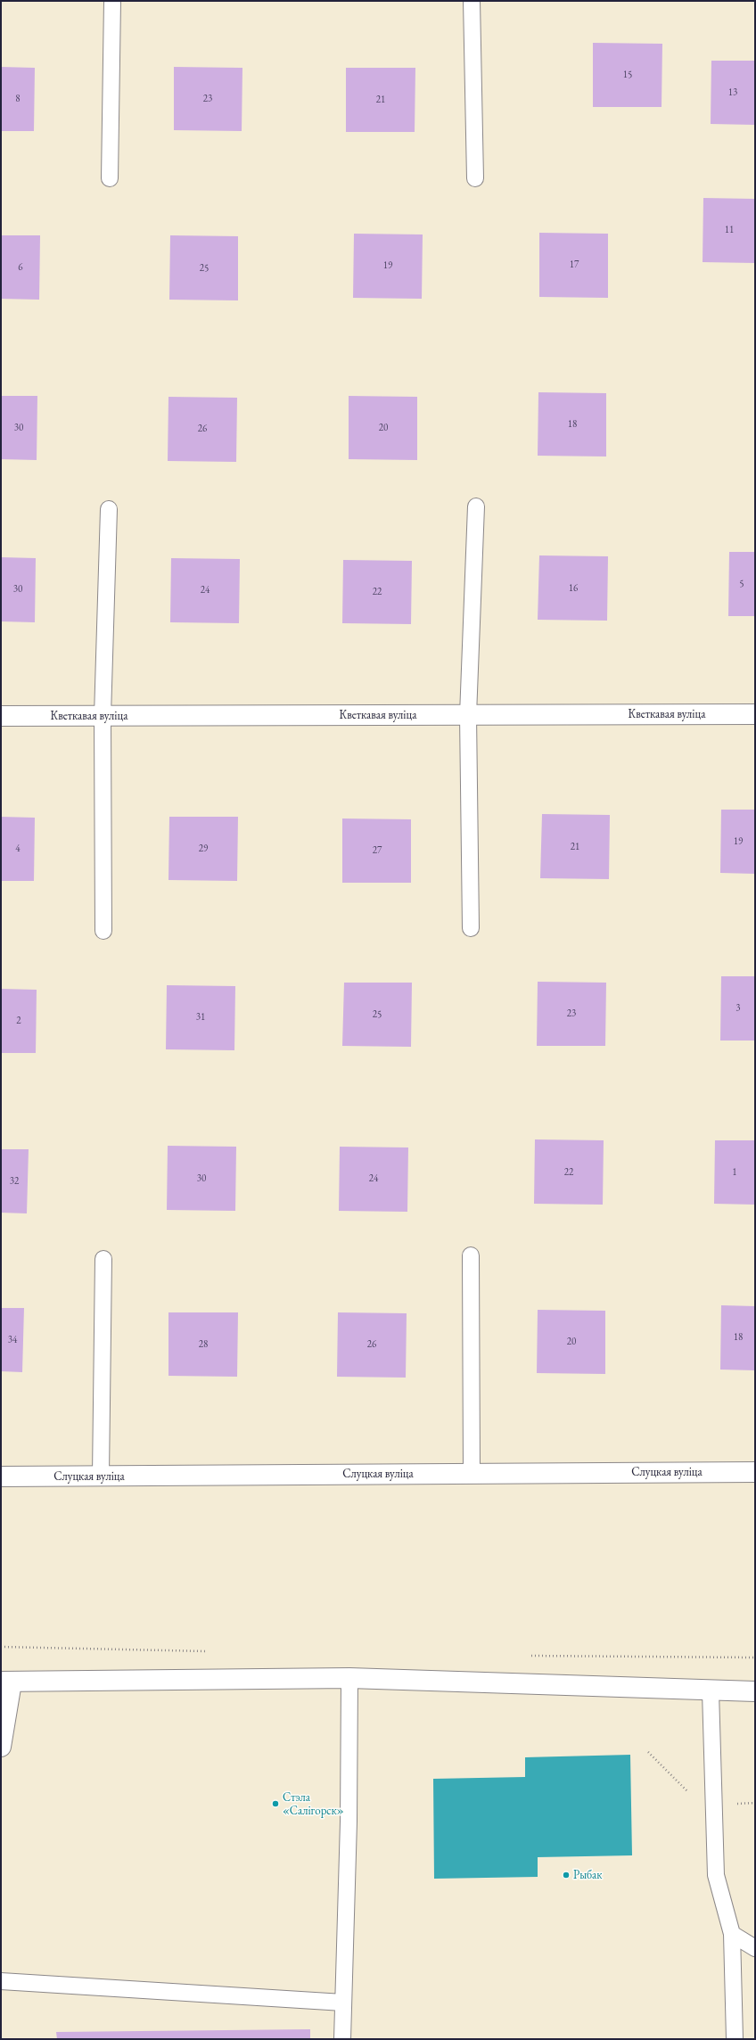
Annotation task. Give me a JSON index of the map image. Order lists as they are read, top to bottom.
{
  "streets": {
    "street": ["Кветкавая вуліца", "Слуцкая вуліца"]
  },
  "places": ["Стэла «Салігорск»", "Рыбак"],
  "house_numbers": [
    "15",
    "13",
    "8",
    "23",
    "21",
    "11",
    "17",
    "19",
    "6",
    "25",
    "18",
    "30",
    "20",
    "26",
    "5",
    "16",
    "30",
    "24",
    "22",
    "19",
    "21",
    "4",
    "29",
    "27",
    "3",
    "23",
    "25",
    "31",
    "2",
    "22",
    "1",
    "30",
    "24",
    "32",
    "18",
    "34",
    "20",
    "28",
    "26"
  ]
}
